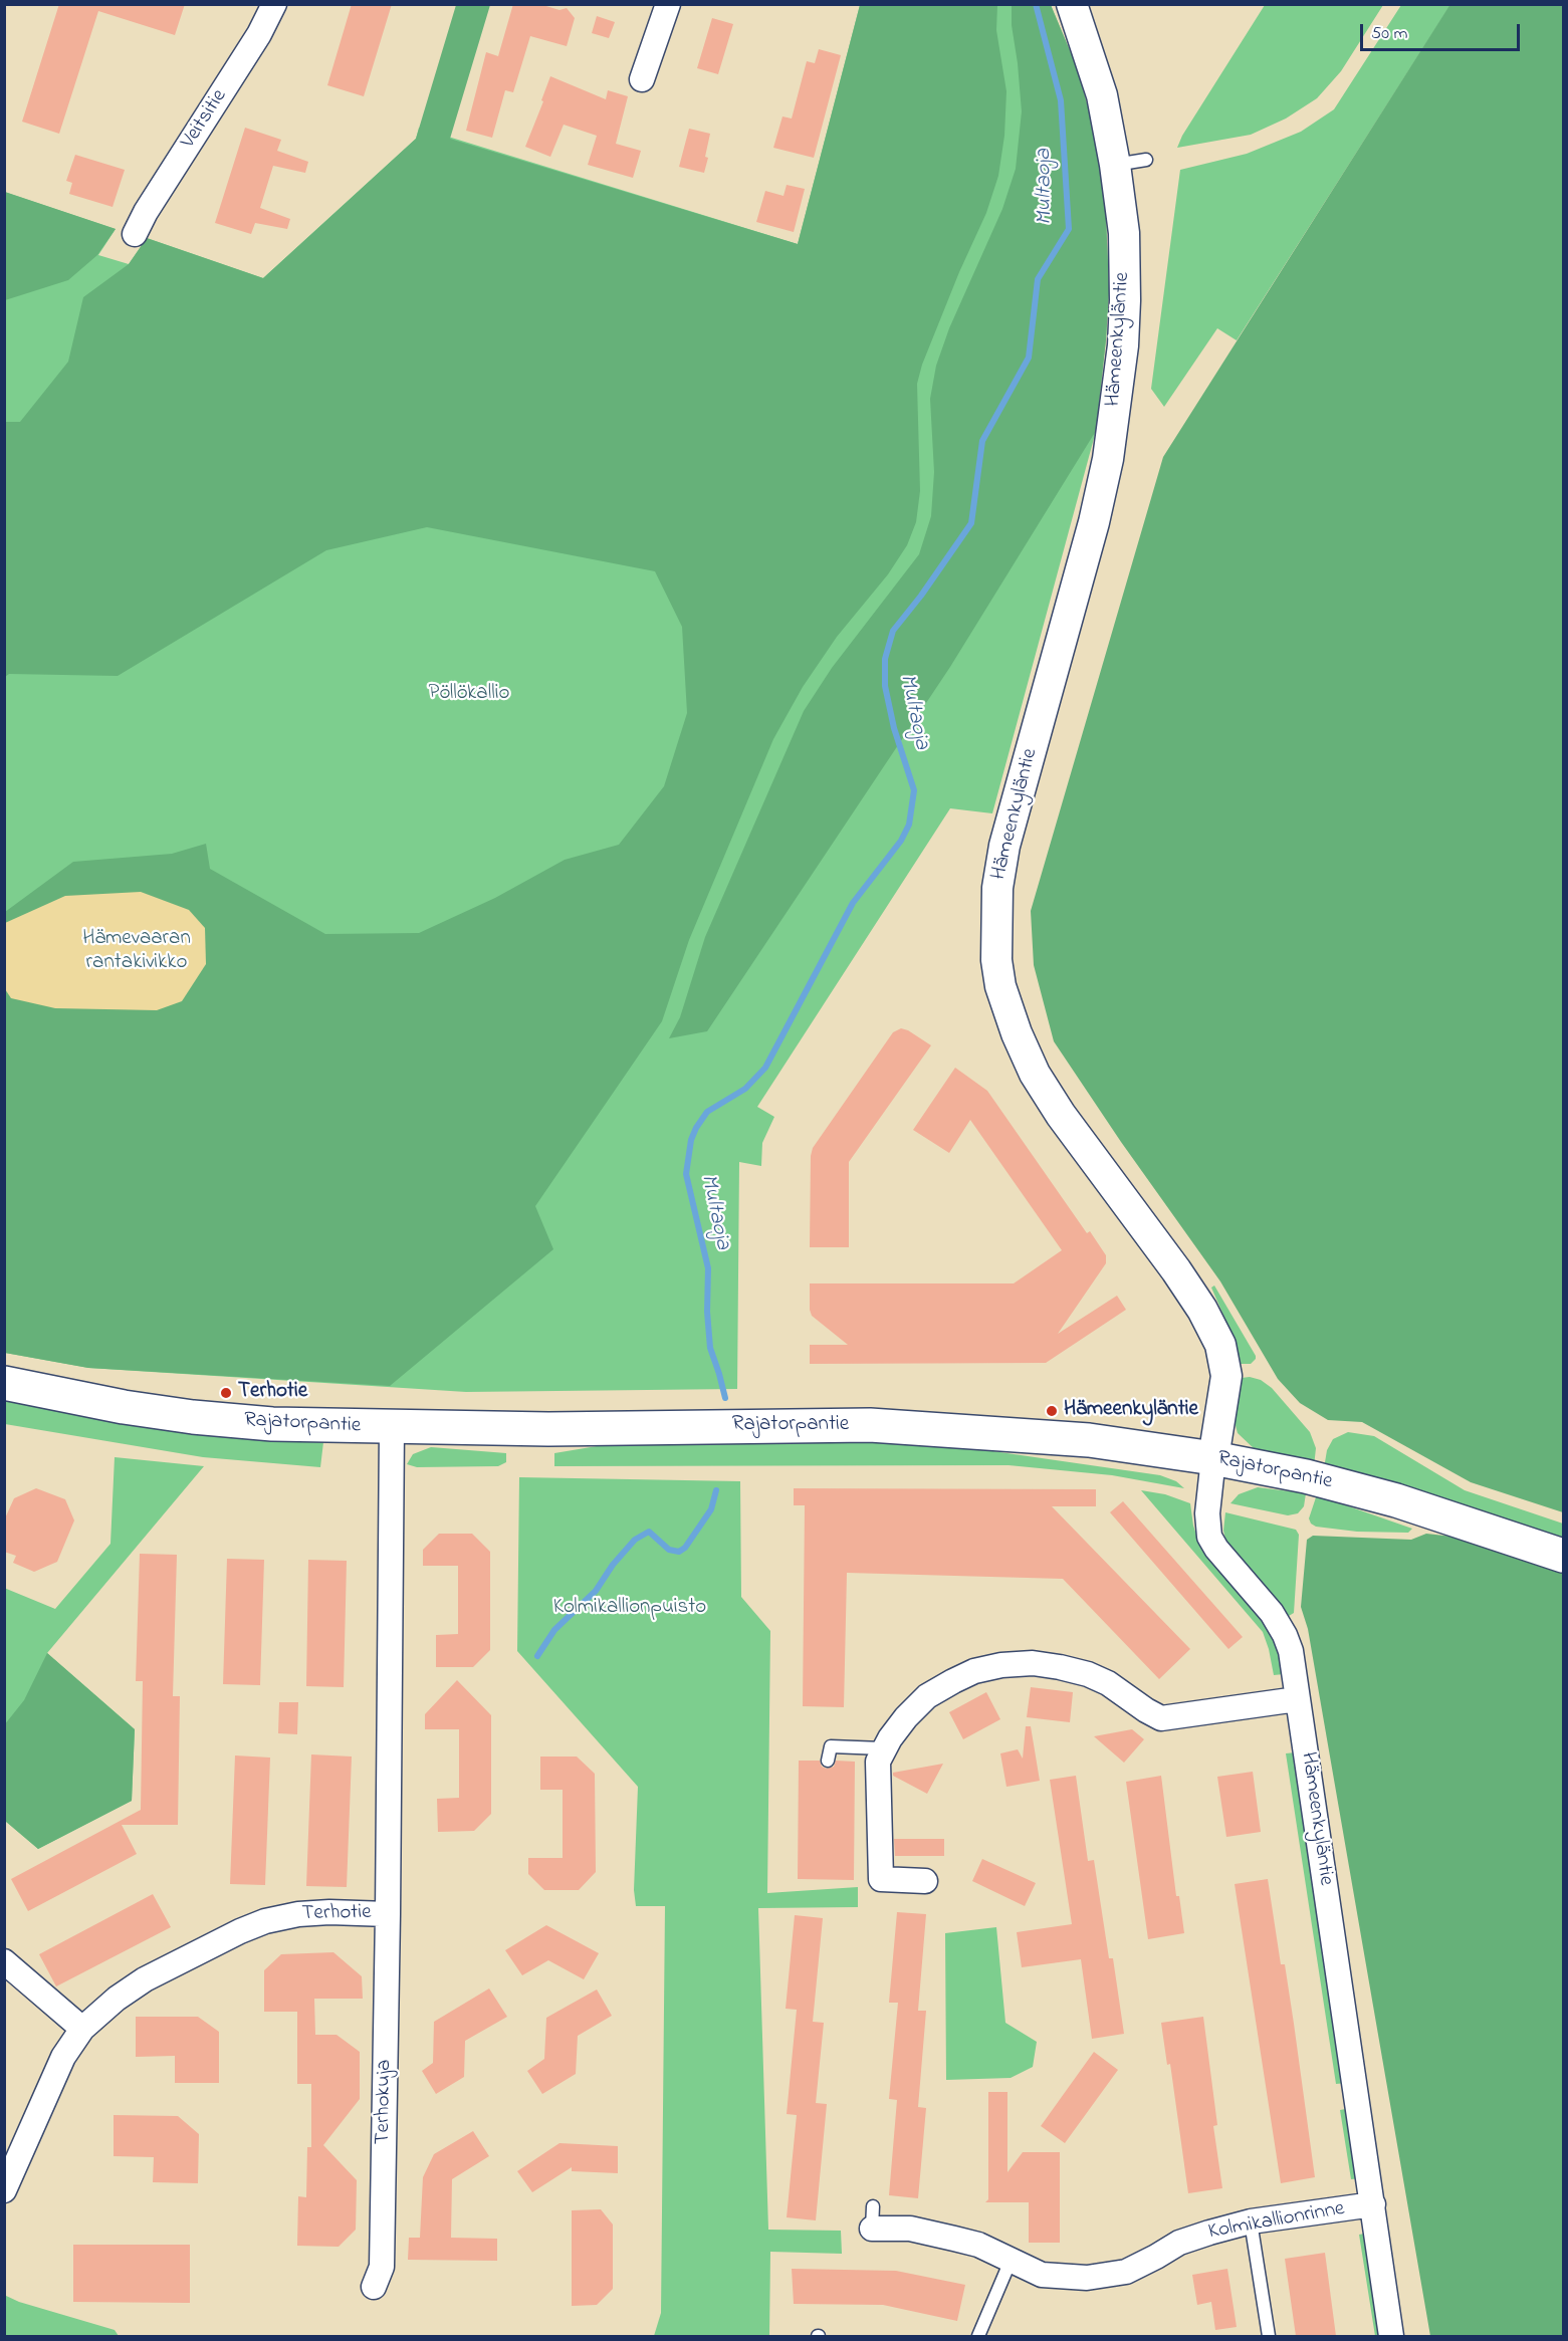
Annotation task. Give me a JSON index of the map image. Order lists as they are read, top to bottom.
{
  "streets": {
    "main road": ["Rajatorpantie"],
    "street": [
      "Veitsitie",
      "Hämeenkyläntie",
      "Terhotie",
      "Terhokuja",
      "Kolmikallionrinne"
    ]
  },
  "crossings": [
    ["Hämeenkyläntie", "Rajatorpantie"],
    ["Hämeenkyläntie", "Kolmikallionrinne"],
    ["Rajatorpantie", "Terhotie"],
    ["Terhotie", "Terhokuja"]
  ],
  "water": ["Multaoja"],
  "parks": ["Pöllökallio", "Hämevaaran rantakivikko", "Kolmikallionpuisto"],
  "places": ["Terhotie", "Hämeenkyläntie"],
  "scale_bar": "50 m"
}
